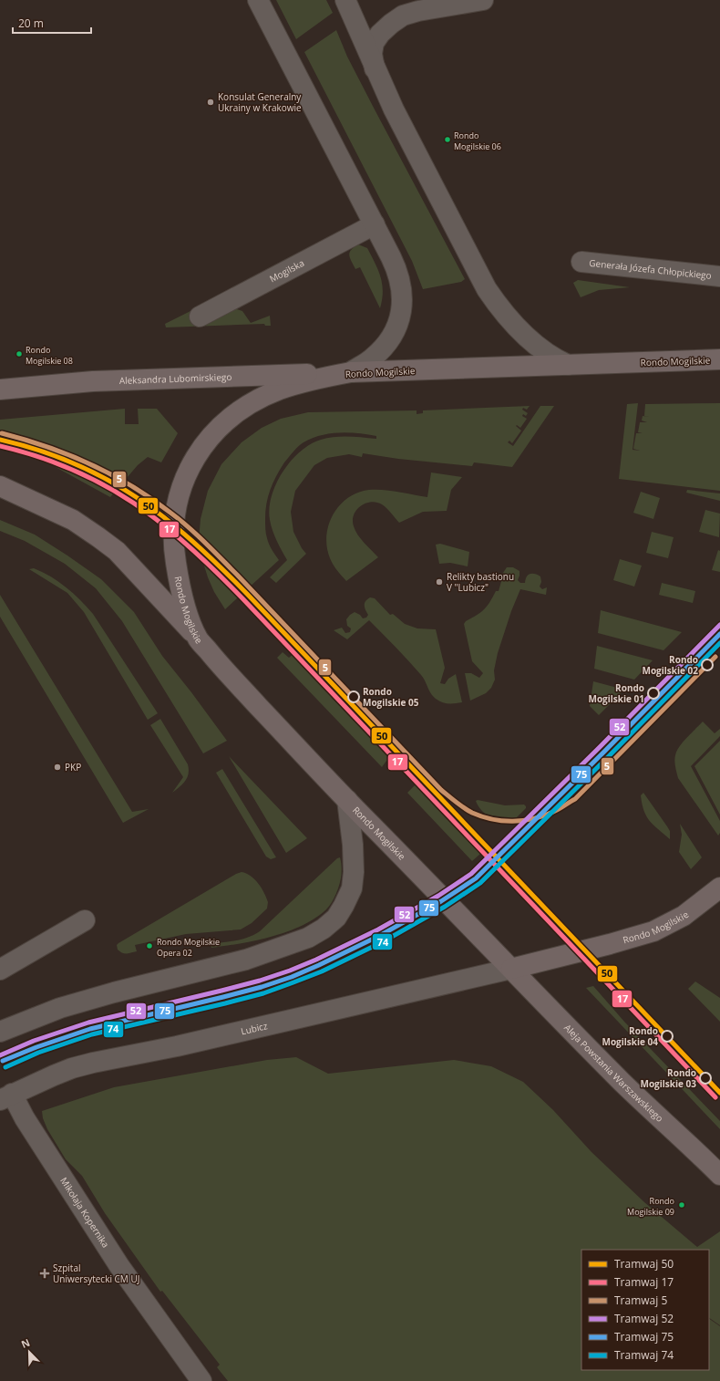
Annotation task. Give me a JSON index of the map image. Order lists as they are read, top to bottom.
{
  "streets": {
    "main road": ["Rondo Mogilskie", "Aleksandra Lubomirskiego", "Aleja Powstania Warszawskiego"],
    "street": [
      "Generała Józefa Chłopickiego",
      "Mogilska",
      "Lubicz",
      "Mikołaja Kopernika"
    ]
  },
  "crossings": [
    ["Rondo Mogilskie", "Aleksandra Lubomirskiego"],
    ["Rondo Mogilskie", "Lubicz"],
    ["Rondo Mogilskie", "Aleja Powstania Warszawskiego"],
    ["Lubicz", "Aleja Powstania Warszawskiego"],
    ["Lubicz", "Mikołaja Kopernika"]
  ],
  "places": {
    "other": [
      "Konsulat Generalny Ukrainy w Krakowie",
      "Rondo Mogilskie 06",
      "Rondo Mogilskie 08",
      "Relikty bastionu V \"Lubicz\"",
      "Rondo Mogilskie 02",
      "Rondo Mogilskie 01",
      "Rondo Mogilskie 05",
      "PKP",
      "Rondo Mogilskie Opera 02",
      "Rondo Mogilskie 04",
      "Rondo Mogilskie 03",
      "Rondo Mogilskie 09"
    ],
    "health": ["Szpital Uniwersytecki CM UJ"]
  },
  "lines": [
    "tram line 5",
    "tram line 50",
    "tram line 17",
    "tram line 52",
    "tram line 75",
    "tram line 74"
  ],
  "legend": [
    "Tramwaj 50",
    "Tramwaj 17",
    "Tramwaj 5",
    "Tramwaj 52",
    "Tramwaj 75",
    "Tramwaj 74"
  ],
  "scale_bar": "20 m",
  "north": "top left"
}
